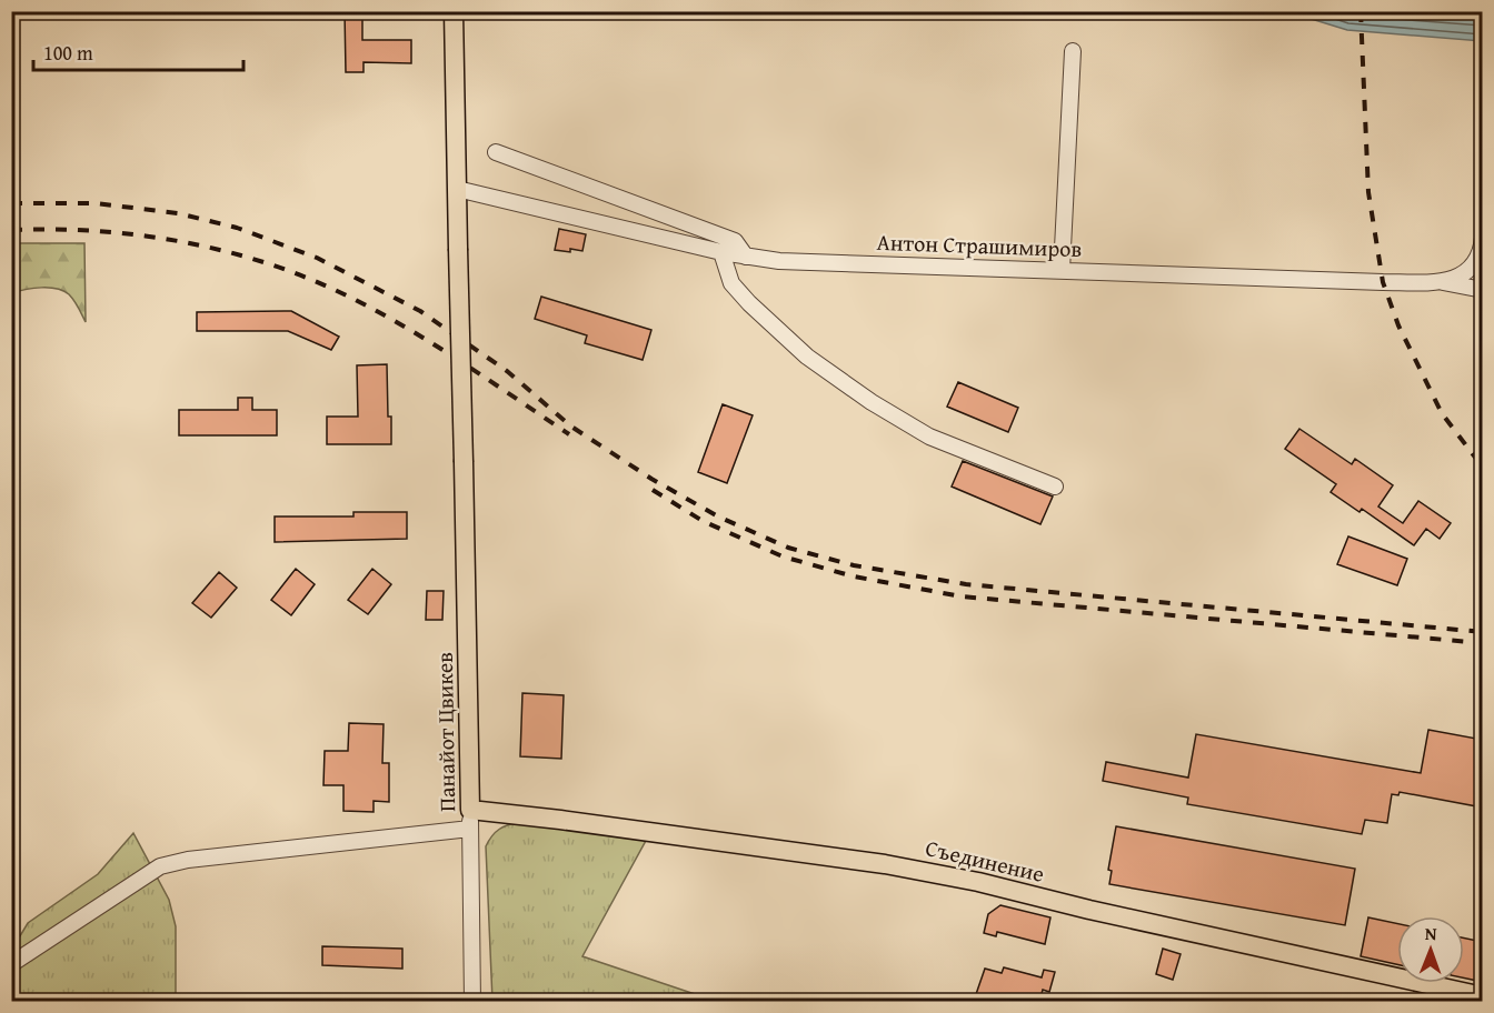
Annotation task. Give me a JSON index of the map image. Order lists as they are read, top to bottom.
{
  "streets": {
    "main road": ["Панайот Цвикев", "Съединение"],
    "street": ["Антон Страшимиров"]
  },
  "crossings": [
    ["Антон Страшимиров", "Панайот Цвикев"],
    ["Панайот Цвикев", "Съединение"]
  ],
  "scale_bar": "100 m",
  "north": "top"
}
